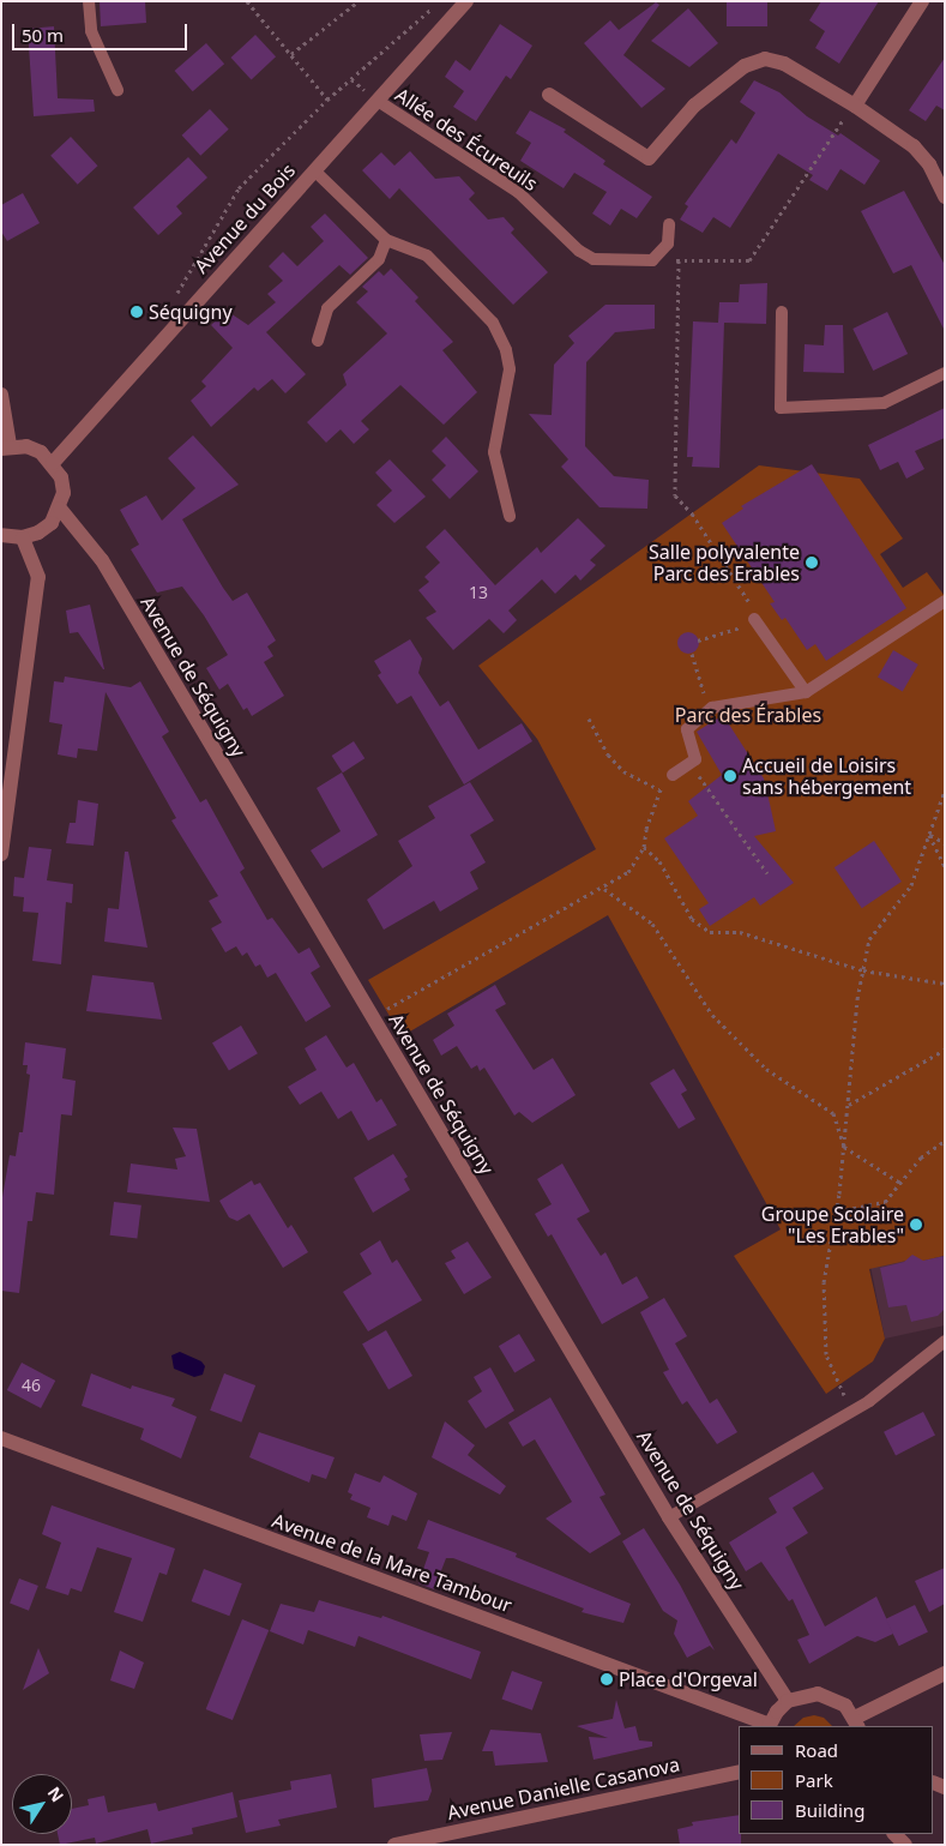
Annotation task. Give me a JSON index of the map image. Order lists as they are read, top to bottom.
{
  "streets": {
    "street": [
      "Avenue du Bois",
      "Avenue de Séquigny",
      "Avenue de la Mare Tambour",
      "Avenue Danielle Casanova"
    ],
    "lane": ["Allée des Écureuils"]
  },
  "crossings": [
    ["Allée des Écureuils", "Avenue du Bois"]
  ],
  "parks": ["Parc des Érables"],
  "places": [
    "Séquigny",
    "Salle polyvalente Parc des Erables",
    "Accueil de Loisirs sans hébergement",
    "Groupe Scolaire \"Les Erables\"",
    "Place d'Orgeval"
  ],
  "house_numbers": ["13", "46"],
  "legend": ["Road", "Park", "Building"],
  "scale_bar": "50 m",
  "north": "top right"
}
